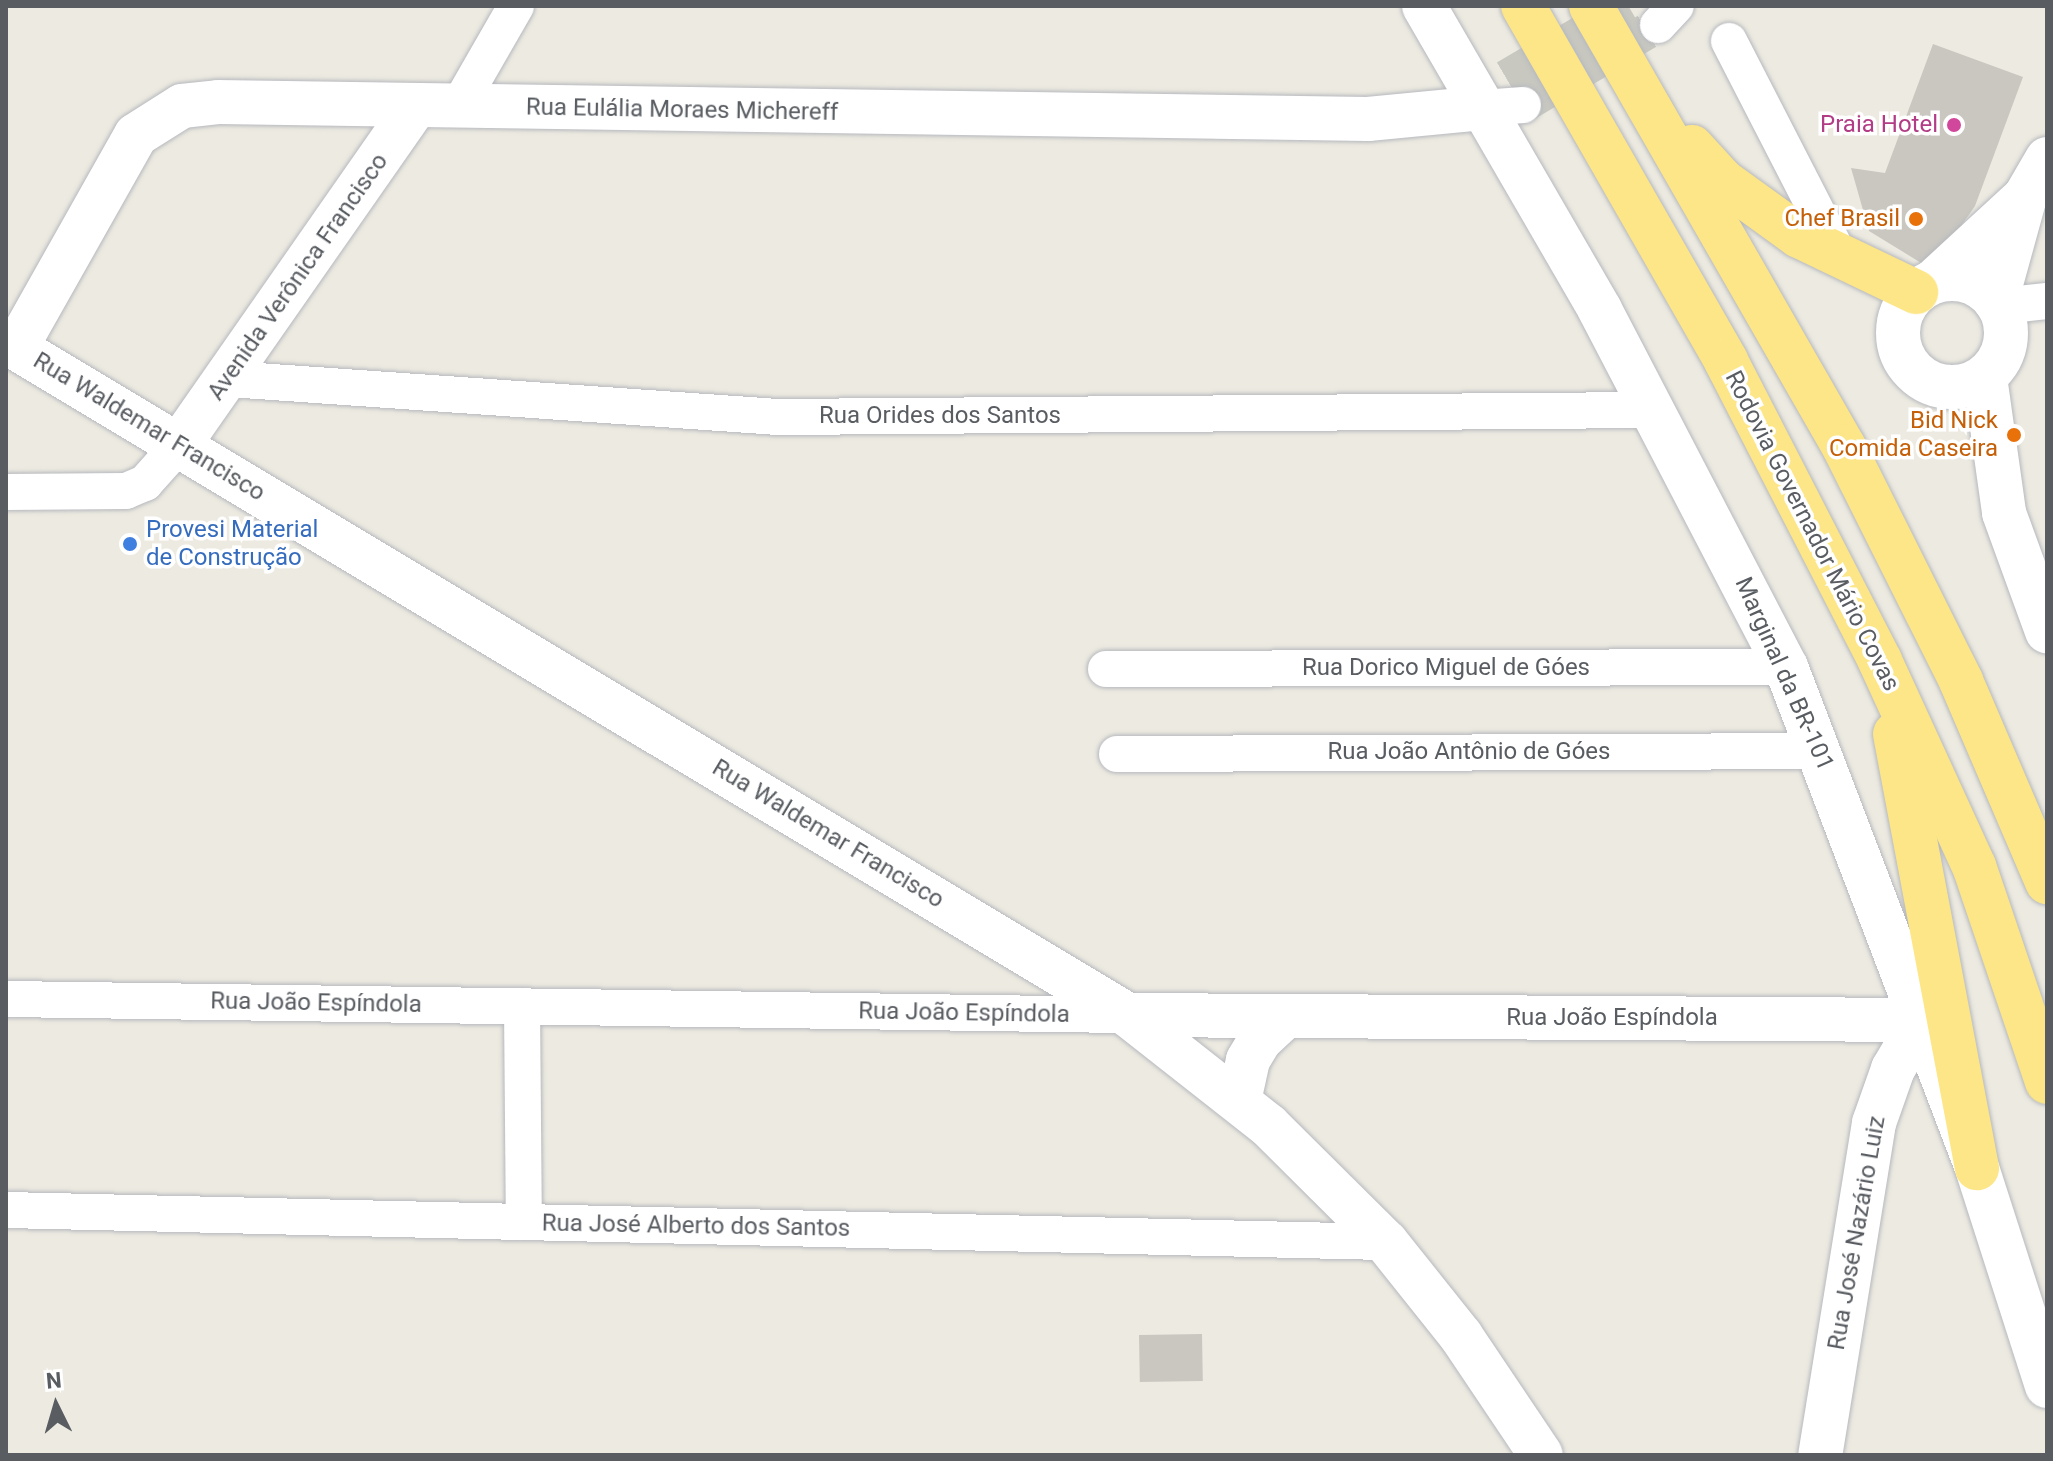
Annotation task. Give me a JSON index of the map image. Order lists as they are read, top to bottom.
{
  "streets": {
    "highway": ["Rodovia Governador Mário Covas"],
    "street": [
      "Rua Eulália Moraes Michereff",
      "Avenida Verônica Francisco",
      "Rua Orides dos Santos",
      "Rua Waldemar Francisco",
      "Rua Dorico Miguel de Góes",
      "Marginal da BR-101",
      "Rua João Antônio de Góes",
      "Rua João Espíndola",
      "Rua José Alberto dos Santos",
      "Rua José Nazário Luiz"
    ]
  },
  "crossings": [
    ["Rua Eulália Moraes Michereff", "Avenida Verônica Francisco"],
    ["Rua Eulália Moraes Michereff", "Rua Waldemar Francisco"],
    ["Rua Eulália Moraes Michereff", "Marginal da BR-101"],
    ["Avenida Verônica Francisco", "Rua Orides dos Santos"],
    ["Avenida Verônica Francisco", "Rua Waldemar Francisco"],
    ["Rua Orides dos Santos", "Marginal da BR-101"],
    ["Rua Waldemar Francisco", "Rua João Espíndola"],
    ["Rua Waldemar Francisco", "Rua José Alberto dos Santos"],
    ["Rua Dorico Miguel de Góes", "Marginal da BR-101"],
    ["Marginal da BR-101", "Rua João Antônio de Góes"],
    ["Marginal da BR-101", "Rua João Espíndola"],
    ["Marginal da BR-101", "Rua José Nazário Luiz"],
    ["Rua João Espíndola", "Rua José Nazário Luiz"]
  ],
  "places": [
    "Praia Hotel",
    "Chef Brasil",
    "Bid Nick Comida Caseira",
    "Provesi Material de Construção"
  ],
  "north": "top"
}
